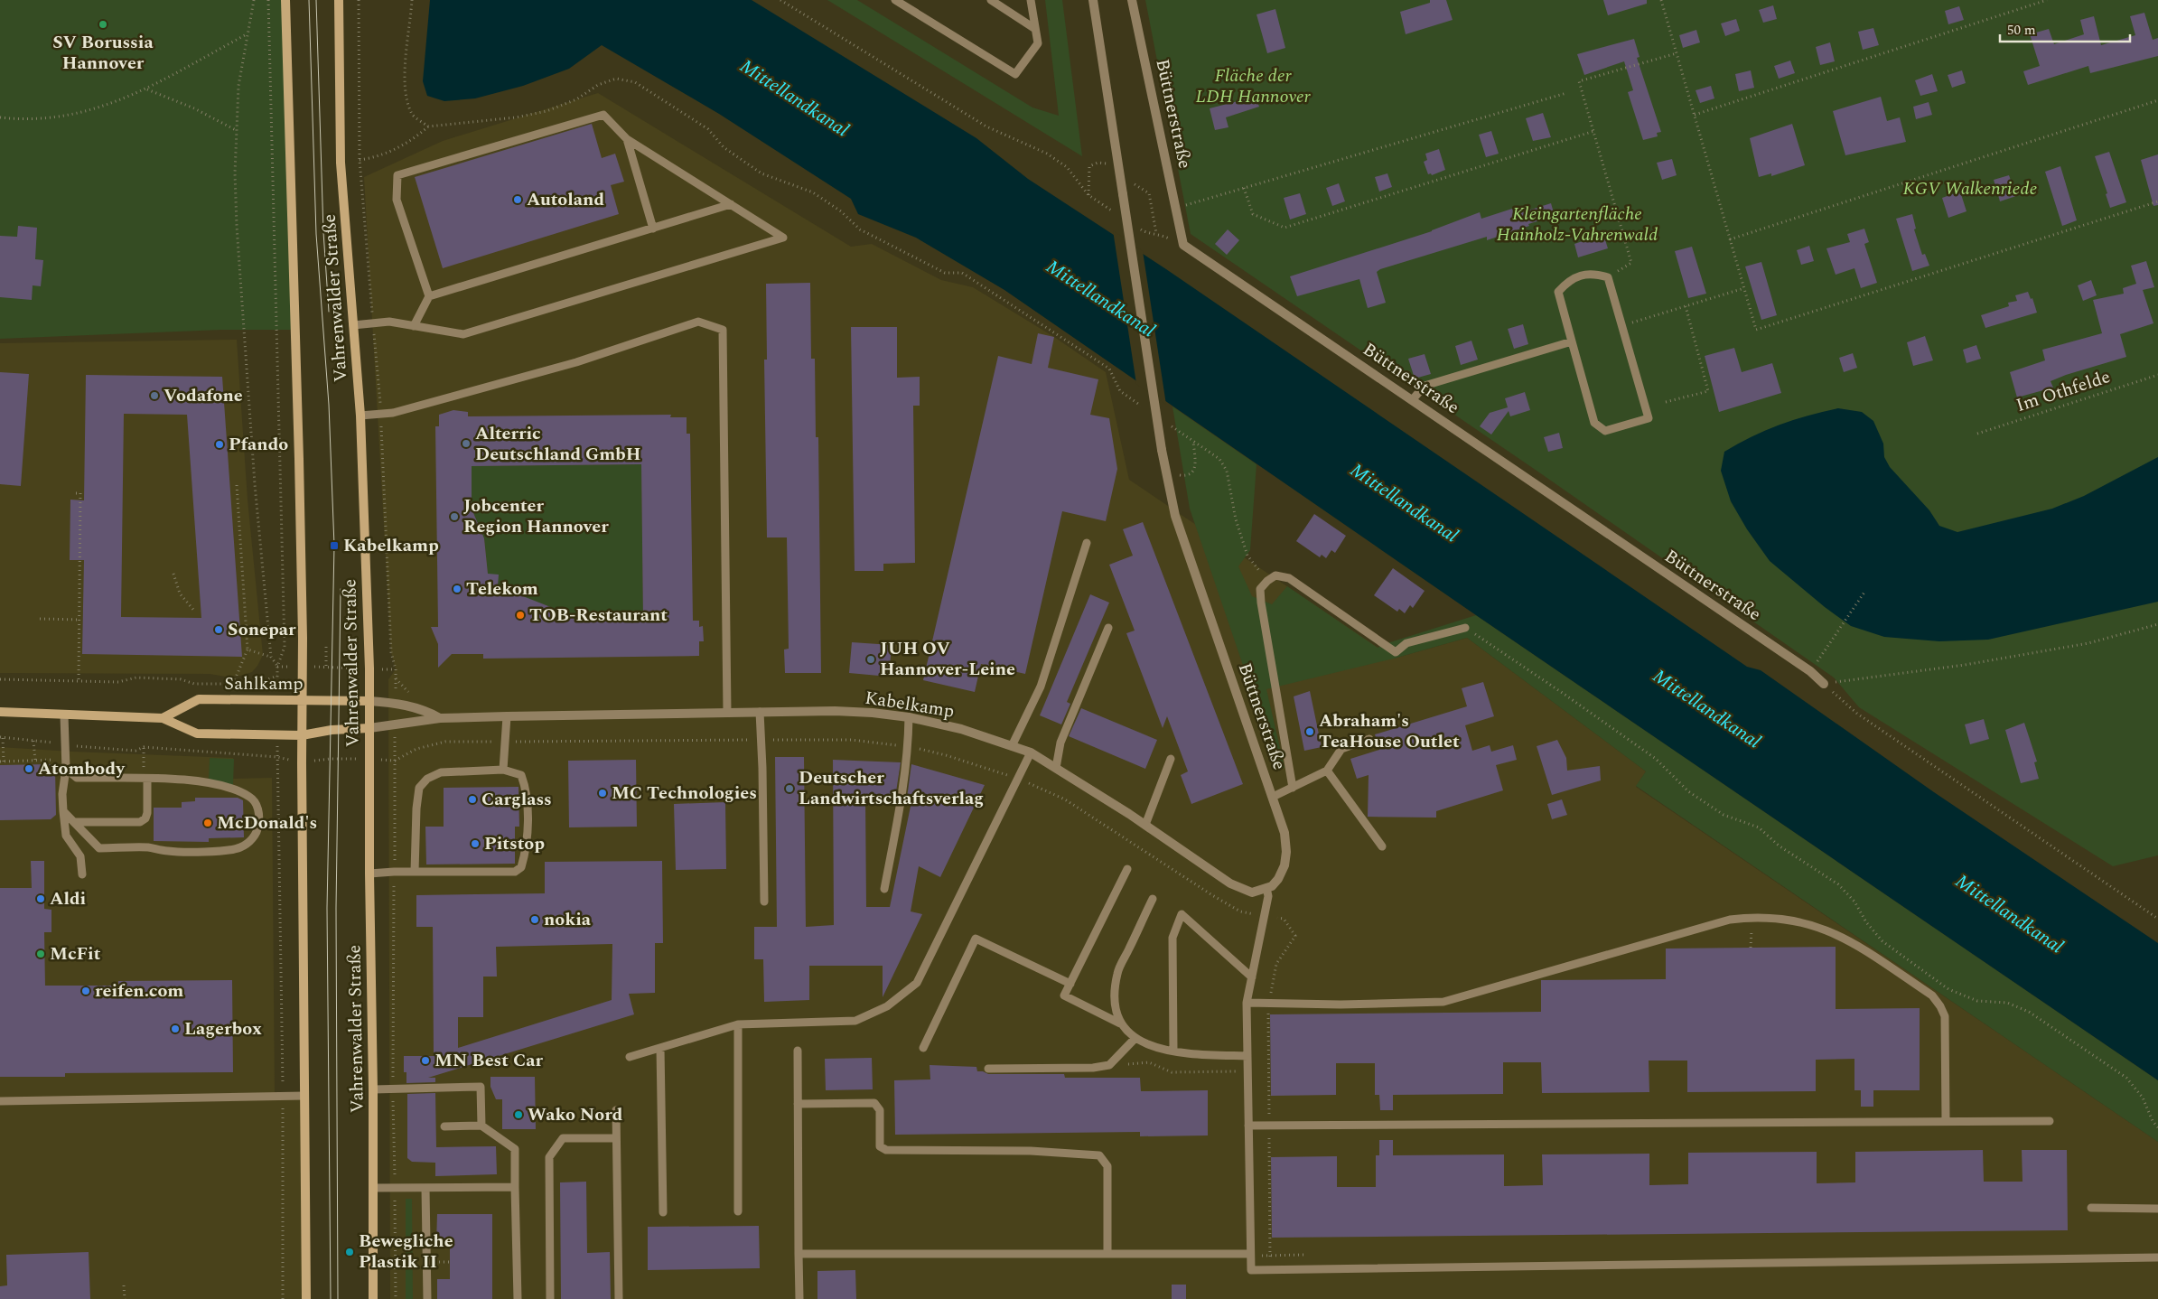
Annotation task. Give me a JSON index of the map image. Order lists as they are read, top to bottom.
{
  "streets": {
    "main road": ["Vahrenwalder Straße", "Sahlkamp"],
    "street": ["Büttnerstraße", "Kabelkamp"],
    "path": ["Im Othfelde"]
  },
  "crossings": [
    ["Büttnerstraße", "Kabelkamp"],
    ["Vahrenwalder Straße", "Sahlkamp"],
    ["Vahrenwalder Straße", "Kabelkamp"],
    ["Sahlkamp", "Kabelkamp"]
  ],
  "water": ["Mittellandkanal"],
  "parks": ["Fläche der LDH Hannover", "KGV Walkenriede", "Kleingartenfläche Hainholz-Vahrenwald"],
  "places": {
    "other": [
      "SV Borussia Hannover",
      "Autoland",
      "Vodafone",
      "Alterric Deutschland GmbH",
      "Pfando",
      "Jobcenter Region Hannover",
      "Telekom",
      "TOB-Restaurant",
      "Sonepar",
      "JUH OV Hannover-Leine",
      "Abraham's TeaHouse Outlet",
      "Atombody",
      "Deutscher Landwirtschaftsverlag",
      "MC Technologies",
      "Carglass",
      "McDonald's",
      "Pitstop",
      "Aldi",
      "nokia",
      "McFit",
      "reifen.com",
      "Lagerbox",
      "MN Best Car",
      "Wako Nord",
      "Bewegliche Plastik II"
    ],
    "transit": ["Kabelkamp"]
  },
  "scale_bar": "50 m"
}
